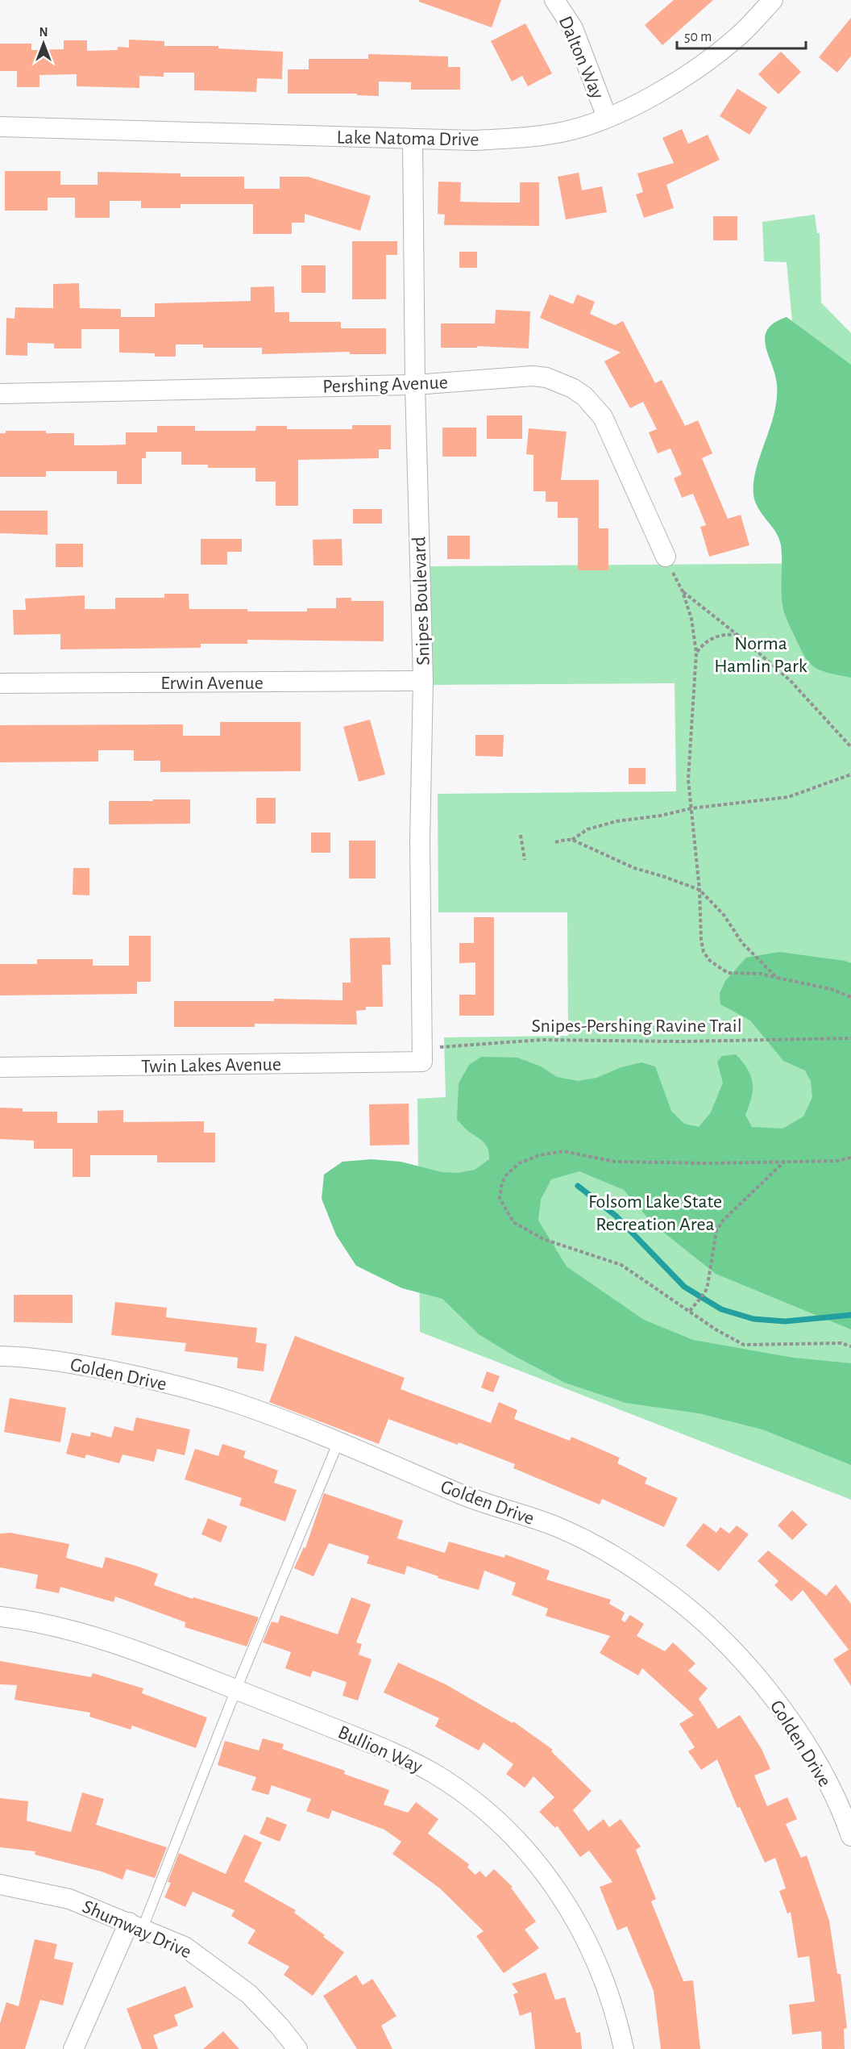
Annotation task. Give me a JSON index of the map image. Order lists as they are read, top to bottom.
{
  "streets": {
    "street": [
      "Dalton Way",
      "Lake Natoma Drive",
      "Pershing Avenue",
      "Snipes Boulevard",
      "Erwin Avenue",
      "Twin Lakes Avenue",
      "Golden Drive",
      "Bullion Way",
      "Shumway Drive"
    ],
    "path": ["Snipes-Pershing Ravine Trail"]
  },
  "crossings": [
    ["Dalton Way", "Lake Natoma Drive"],
    ["Lake Natoma Drive", "Snipes Boulevard"],
    ["Pershing Avenue", "Snipes Boulevard"],
    ["Snipes Boulevard", "Erwin Avenue"],
    ["Snipes Boulevard", "Snipes-Pershing Ravine Trail"],
    ["Snipes Boulevard", "Twin Lakes Avenue"],
    ["Snipes-Pershing Ravine Trail", "Twin Lakes Avenue"]
  ],
  "parks": ["Norma Hamlin Park", "Folsom Lake State Recreation Area"],
  "scale_bar": "50 m",
  "north": "top"
}
